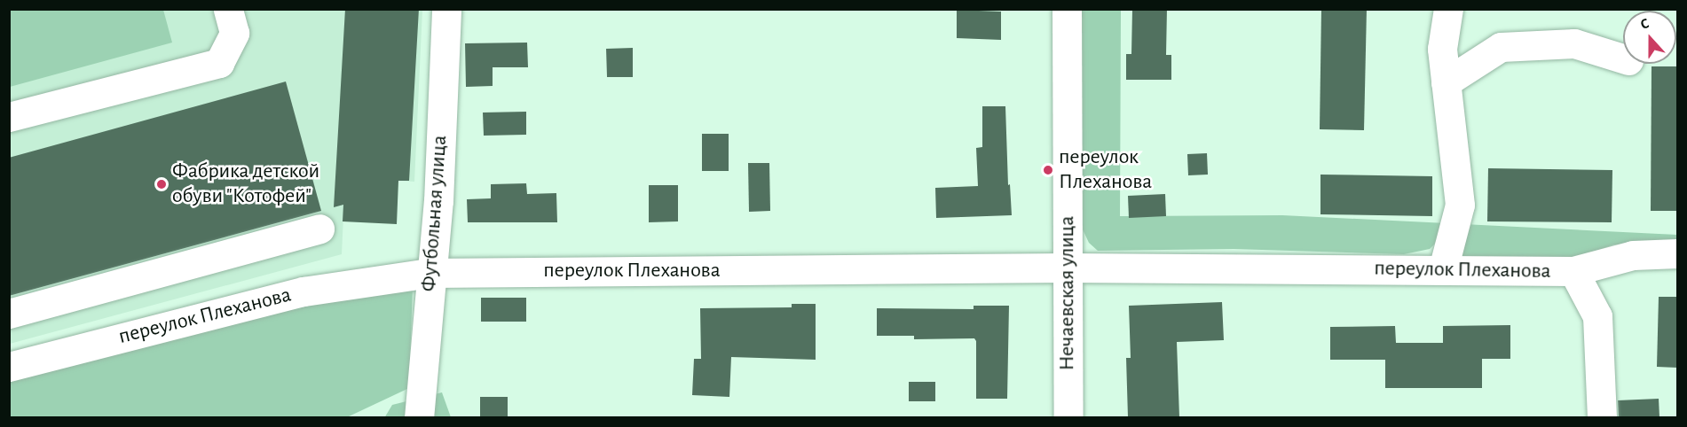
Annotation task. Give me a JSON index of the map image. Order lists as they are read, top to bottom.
{
  "streets": {
    "street": ["Футбольная улица", "переулок Плеханова", "Нечаевская улица"]
  },
  "crossings": [
    ["Футбольная улица", "переулок Плеханова"],
    ["переулок Плеханова", "Нечаевская улица"]
  ],
  "places": ["переулок Плеханова", "Фабрика детской обуви \"Котофей\""],
  "north": "top"
}
